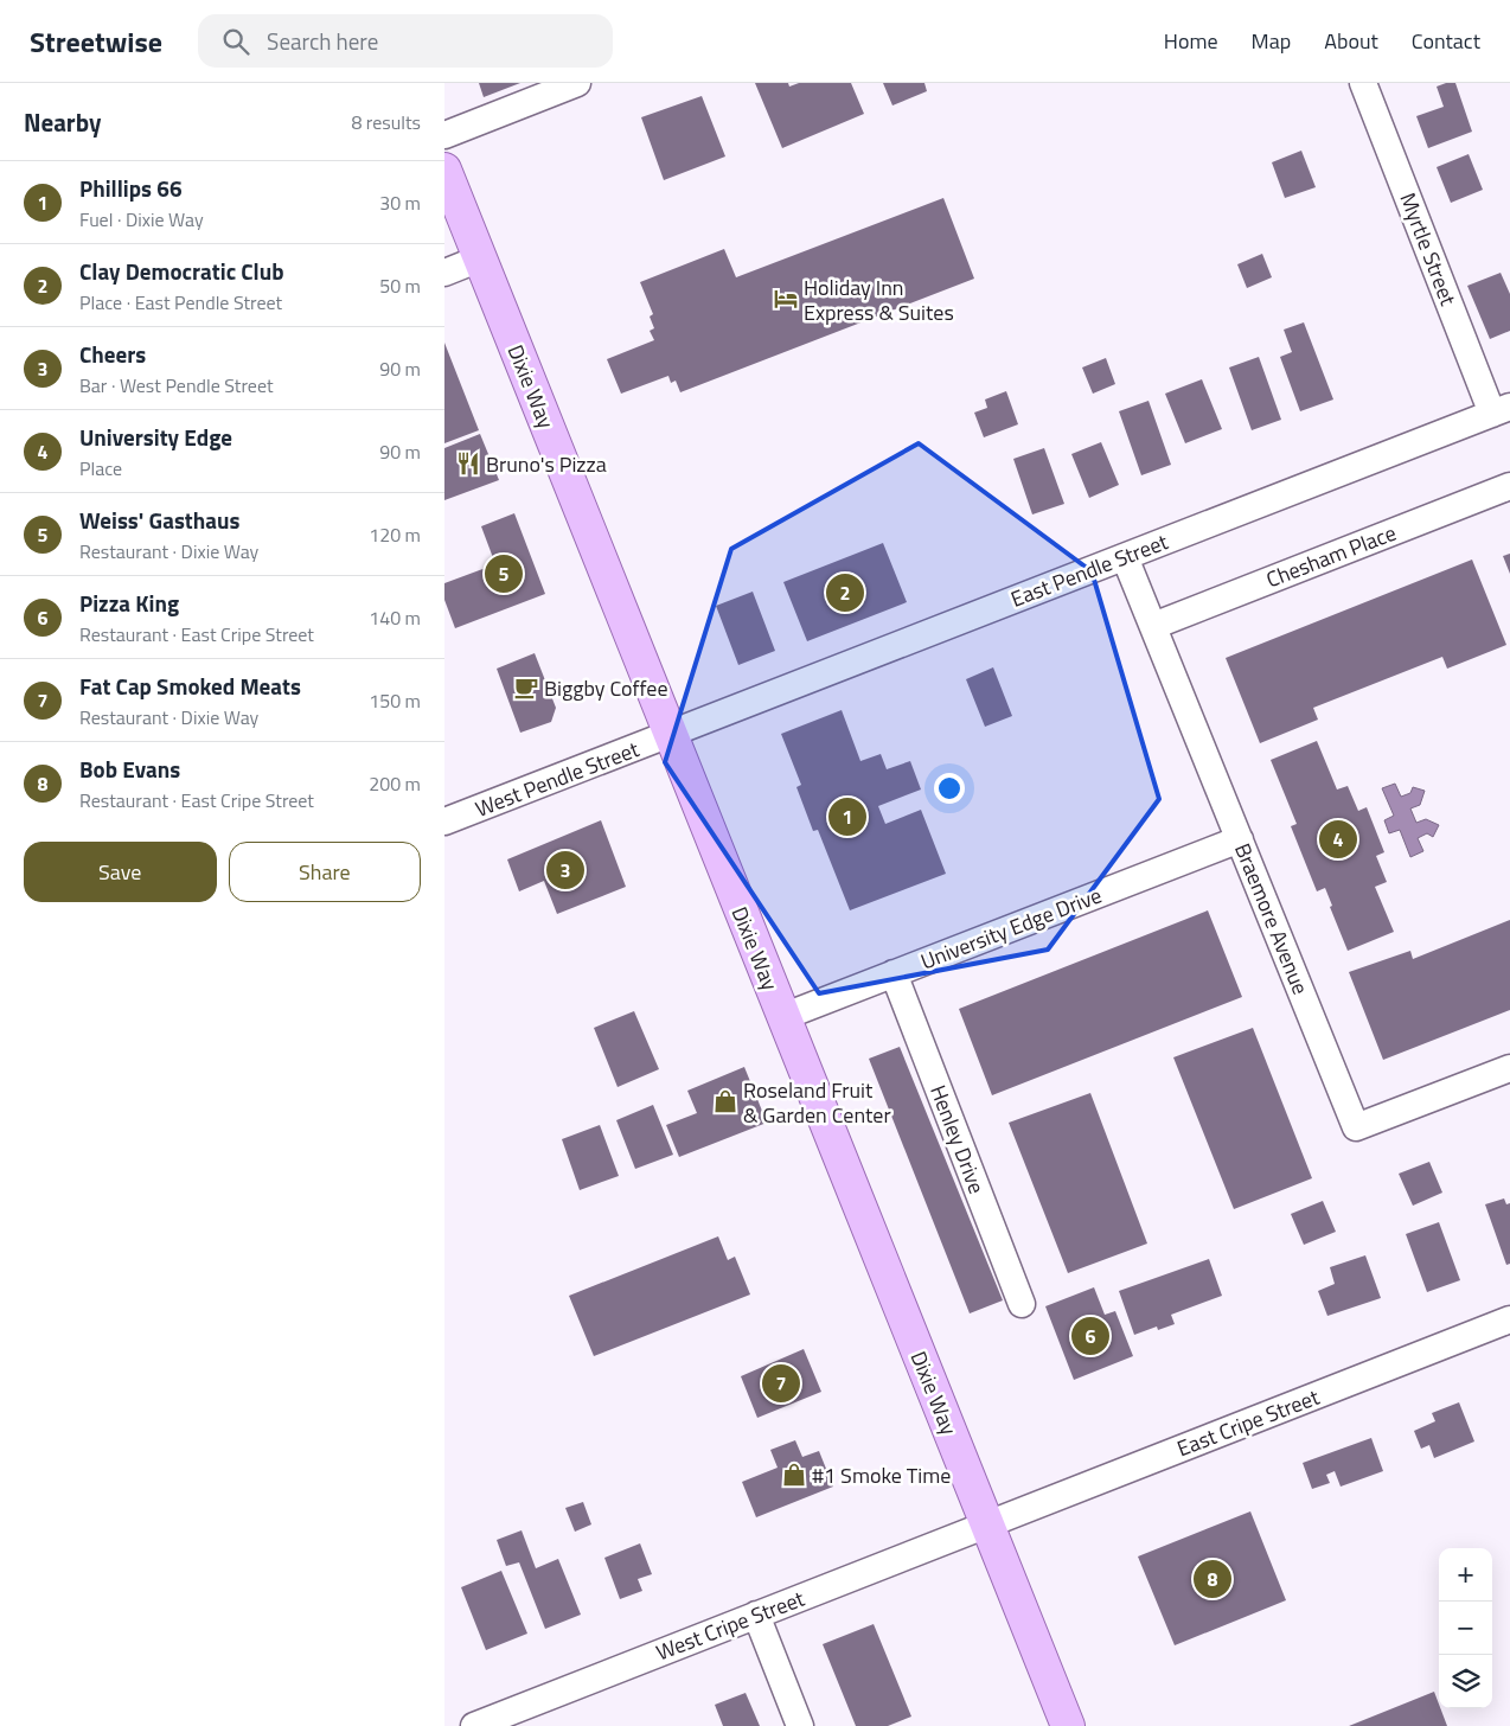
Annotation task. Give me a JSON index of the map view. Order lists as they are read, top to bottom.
{
  "streets": {
    "main road": ["Dixie Way"],
    "street": [
      "Myrtle Street",
      "Chesham Place",
      "East Pendle Street",
      "West Pendle Street",
      "Braemore Avenue",
      "University Edge Drive",
      "Henley Drive",
      "East Cripe Street",
      "West Cripe Street"
    ]
  },
  "crossings": [
    ["Myrtle Street", "East Pendle Street"],
    ["Dixie Way", "East Pendle Street"],
    ["Dixie Way", "West Pendle Street"],
    ["Dixie Way", "University Edge Drive"],
    ["Dixie Way", "East Cripe Street"],
    ["Dixie Way", "West Cripe Street"],
    ["Chesham Place", "Braemore Avenue"],
    ["East Pendle Street", "West Pendle Street"],
    ["East Pendle Street", "Braemore Avenue"],
    ["Braemore Avenue", "University Edge Drive"],
    ["University Edge Drive", "Henley Drive"],
    ["East Cripe Street", "West Cripe Street"]
  ],
  "places": {
    "hotel": ["Holiday Inn Express & Suites"],
    "restaurant": ["Bruno's Pizza"],
    "cafe": ["Biggby Coffee"],
    "shop": ["Roseland Fruit & Garden Center", "#1 Smoke Time"]
  },
  "page": {
    "header": "Streetwise",
    "search": "Search here",
    "nav": [
      "Home",
      "Map",
      "About",
      "Contact"
    ],
    "heading": ["Nearby", "8 results"],
    "list": [
      {
        "mark": "1",
        "name": "Phillips 66",
        "note": "Fuel · Dixie Way",
        "value": "30 m"
      },
      {
        "mark": "2",
        "name": "Clay Democratic Club",
        "note": "Place · East Pendle Street",
        "value": "50 m"
      },
      {
        "mark": "3",
        "name": "Cheers",
        "note": "Bar · West Pendle Street",
        "value": "90 m"
      },
      {
        "mark": "4",
        "name": "University Edge",
        "note": "Place",
        "value": "90 m"
      },
      {
        "mark": "5",
        "name": "Weiss' Gasthaus",
        "note": "Restaurant · Dixie Way",
        "value": "120 m"
      },
      {
        "mark": "6",
        "name": "Pizza King",
        "note": "Restaurant · East Cripe Street",
        "value": "140 m"
      },
      {
        "mark": "7",
        "name": "Fat Cap Smoked Meats",
        "note": "Restaurant · Dixie Way",
        "value": "150 m"
      },
      {
        "mark": "8",
        "name": "Bob Evans",
        "note": "Restaurant · East Cripe Street",
        "value": "200 m"
      }
    ],
    "pins": [
      "5",
      "2",
      "1",
      "4",
      "3",
      "6",
      "7",
      "8"
    ],
    "buttons": ["Save", "Share"],
    "map_buttons": ["+", "−"]
  }
}
